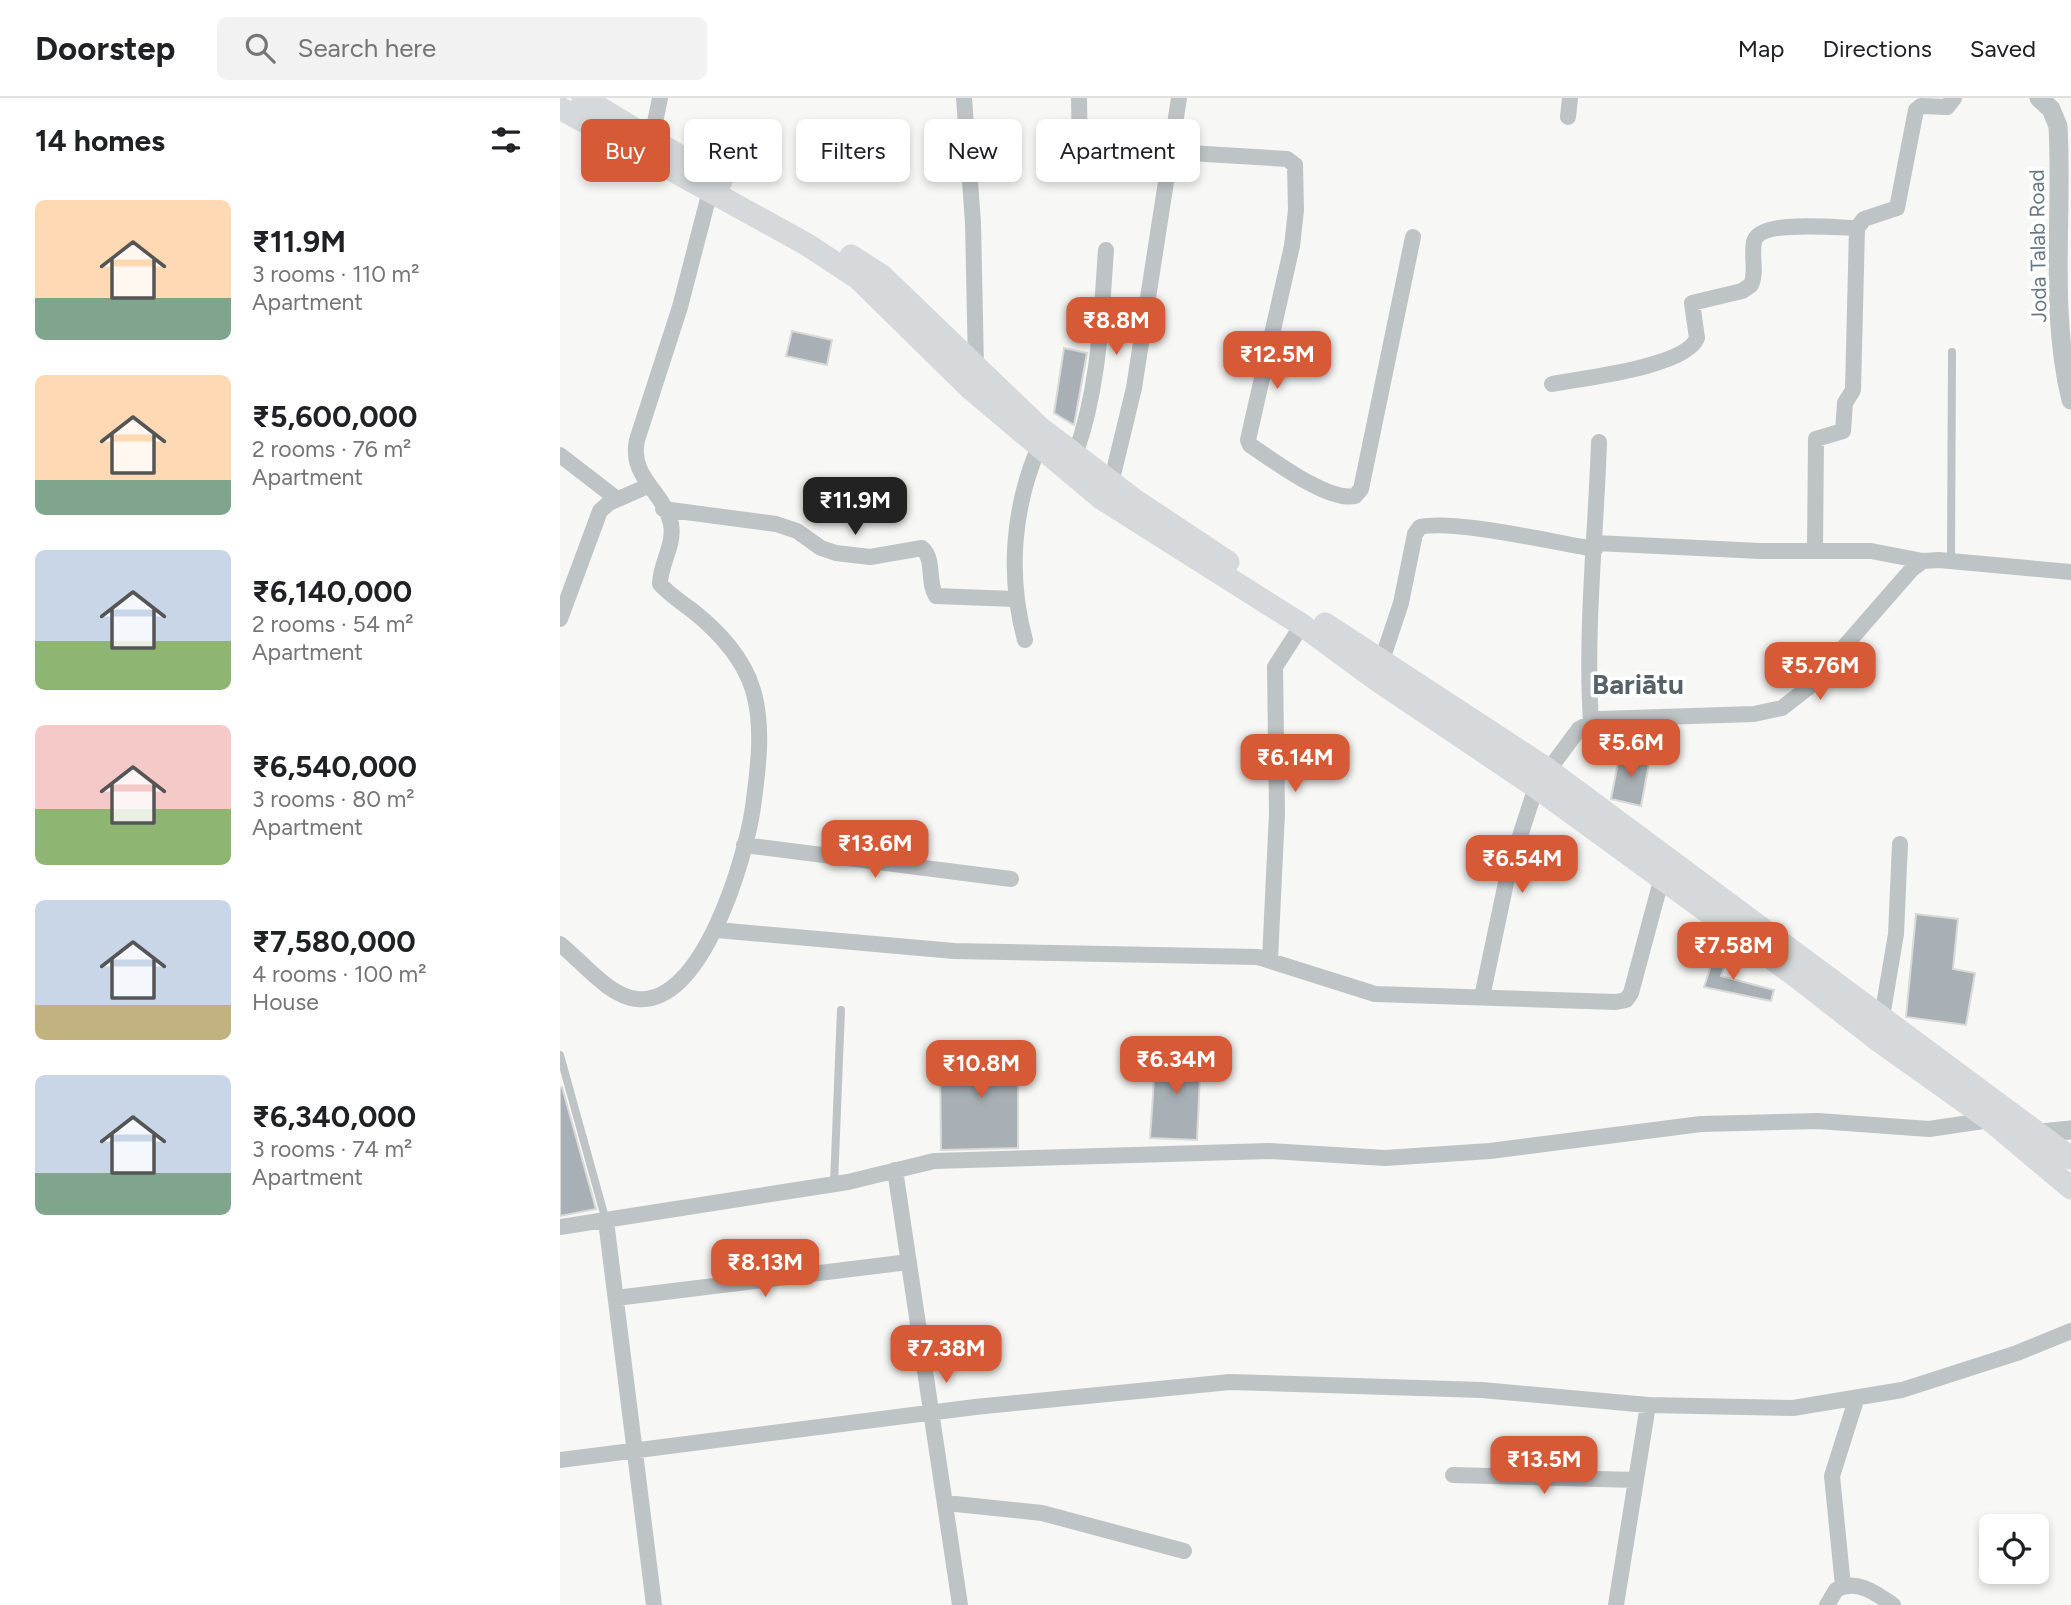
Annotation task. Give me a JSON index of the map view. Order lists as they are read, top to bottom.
{
  "streets": {
    "street": ["Joda Talab Road"]
  },
  "districts": ["Bariātu"],
  "page": {
    "header": "Doorstep",
    "search": "Search here",
    "nav": ["Map", "Directions", "Saved"],
    "heading": "14 homes",
    "chip": [
      "Buy",
      "Rent",
      "Filters",
      "New",
      "Apartment"
    ],
    "list": [
      {
        "name": "₹11.9M",
        "note": "3 rooms · 110 m² · Apartment"
      },
      {
        "name": "₹5,600,000",
        "note": "2 rooms · 76 m² · Apartment"
      },
      {
        "name": "₹6,140,000",
        "note": "2 rooms · 54 m² · Apartment"
      },
      {
        "name": "₹6,540,000",
        "note": "3 rooms · 80 m² · Apartment"
      },
      {
        "name": "₹7,580,000",
        "note": "4 rooms · 100 m² · House"
      },
      {
        "name": "₹6,340,000",
        "note": "3 rooms · 74 m² · Apartment"
      }
    ],
    "price": [
      "₹8.8M",
      "₹12.5M",
      "₹11.9M",
      "₹5.76M",
      "₹5.6M",
      "₹6.14M",
      "₹13.6M",
      "₹6.54M",
      "₹7.58M",
      "₹6.34M",
      "₹10.8M",
      "₹8.13M",
      "₹7.38M",
      "₹13.5M"
    ]
  }
}
